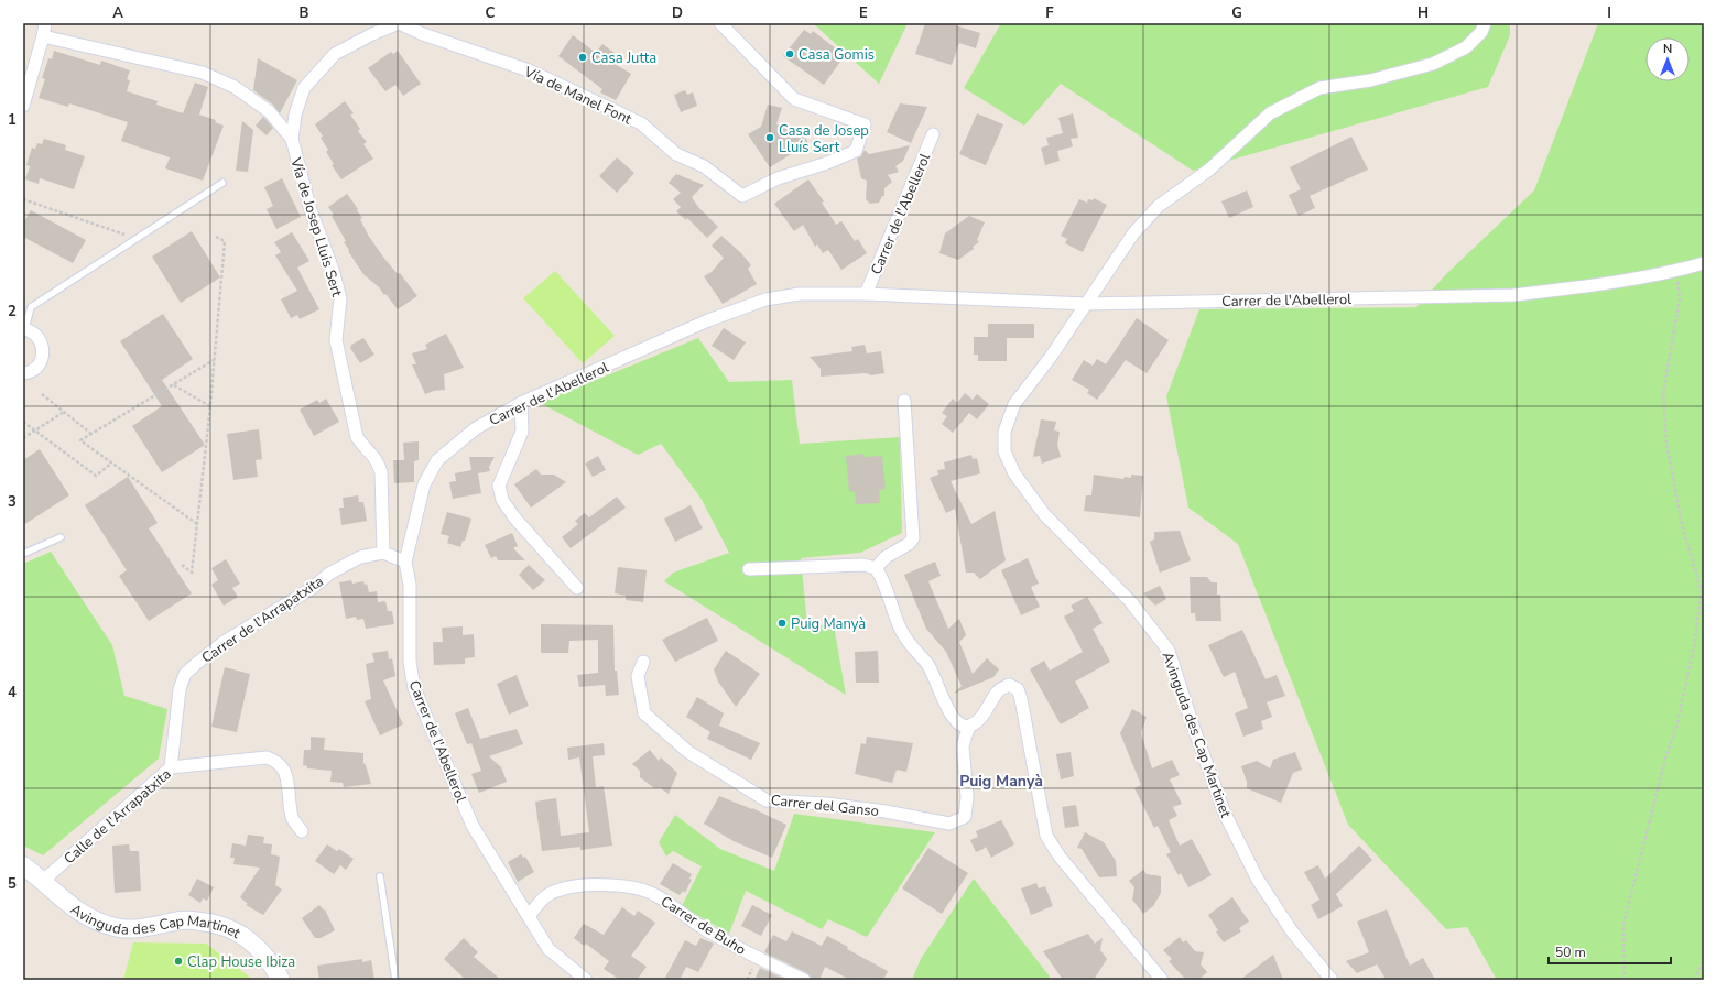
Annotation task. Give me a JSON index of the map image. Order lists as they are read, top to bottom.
{
  "streets": {
    "street": [
      "Vía de Manel Font",
      "Carrer de l'Abellerol",
      "Vía de Josep Lluis Sert",
      "Carrer de l'Arrapatxita",
      "Avinguda des Cap Martinet",
      "Carrer del Ganso",
      "Calle de l'Arrapatxita",
      "Carrer de Buho"
    ]
  },
  "crossings": [
    ["Vía de Manel Font", "Vía de Josep Lluis Sert"],
    ["Carrer de l'Abellerol", "Avinguda des Cap Martinet"],
    ["Carrer de l'Abellerol", "Carrer de Buho"],
    ["Vía de Josep Lluis Sert", "Carrer de l'Arrapatxita"],
    ["Carrer de l'Arrapatxita", "Calle de l'Arrapatxita"],
    ["Avinguda des Cap Martinet", "Calle de l'Arrapatxita"]
  ],
  "districts": ["Puig Manyà"],
  "places": [
    "Casa Gomis",
    "Casa Jutta",
    "Casa de Josep Lluís Sert",
    "Puig Manyà",
    "Clap House Ibiza"
  ],
  "scale_bar": "50 m",
  "north": "top",
  "grid": {
    "columns": [
      "A",
      "B",
      "C",
      "D",
      "E",
      "F",
      "G",
      "H",
      "I"
    ],
    "rows": [
      "1",
      "2",
      "3",
      "4",
      "5"
    ]
  }
}
